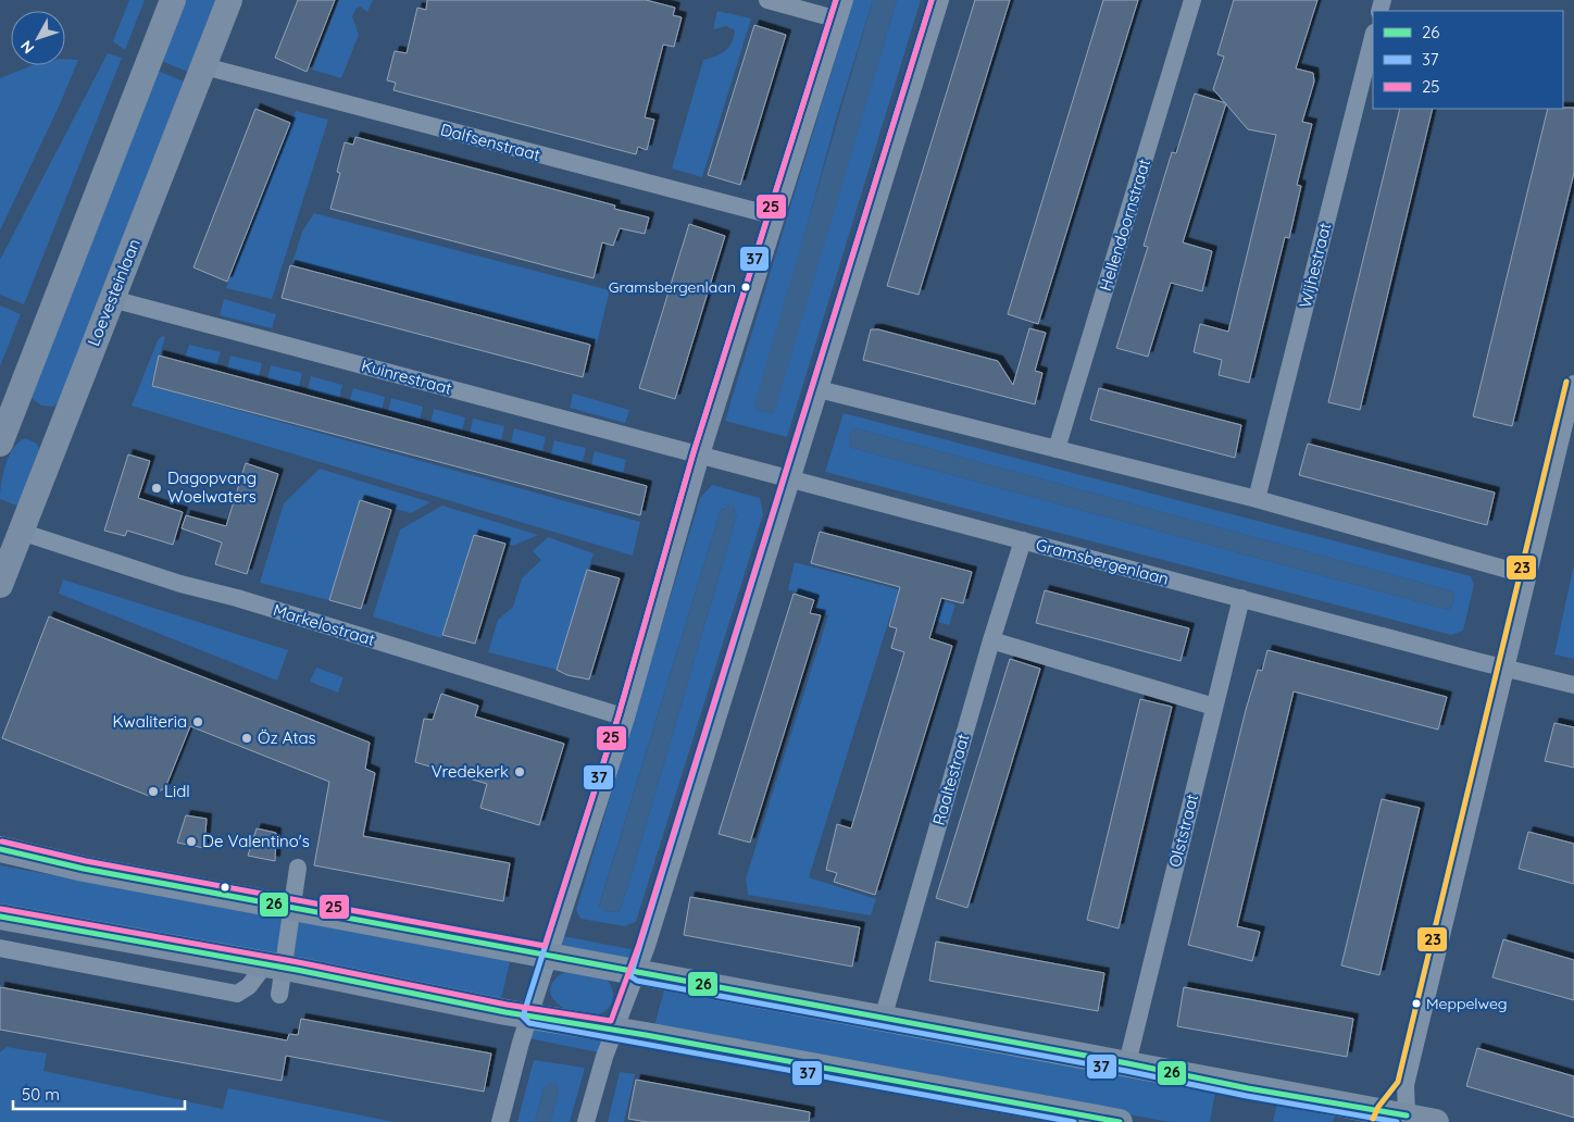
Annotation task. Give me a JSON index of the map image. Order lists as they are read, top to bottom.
{
  "streets": {
    "main road": ["Loevesteinlaan"],
    "street": [
      "Dalfsenstraat",
      "Hellendoornstraat",
      "Wijhestraat",
      "Kuinrestraat",
      "Gramsbergenlaan",
      "Markelostraat",
      "Raaltestraat",
      "Olststraat"
    ]
  },
  "crossings": [
    ["Dalfsenstraat", "Loevesteinlaan"],
    ["Loevesteinlaan", "Kuinrestraat"],
    ["Loevesteinlaan", "Markelostraat"],
    ["Kuinrestraat", "Gramsbergenlaan"],
    ["Gramsbergenlaan", "Raaltestraat"],
    ["Gramsbergenlaan", "Olststraat"]
  ],
  "places": [
    "Gramsbergenlaan",
    "Dagopvang Woelwaters",
    "Kwaliteria",
    "Öz Atas",
    "Vredekerk",
    "Lidl",
    "De Valentino's",
    "Meppelweg"
  ],
  "lines": [
    "transit line 37",
    "transit line 25",
    "transit line 23",
    "transit line 26"
  ],
  "legend": ["26", "37", "25"],
  "scale_bar": "50 m",
  "north": "bottom left"
}
